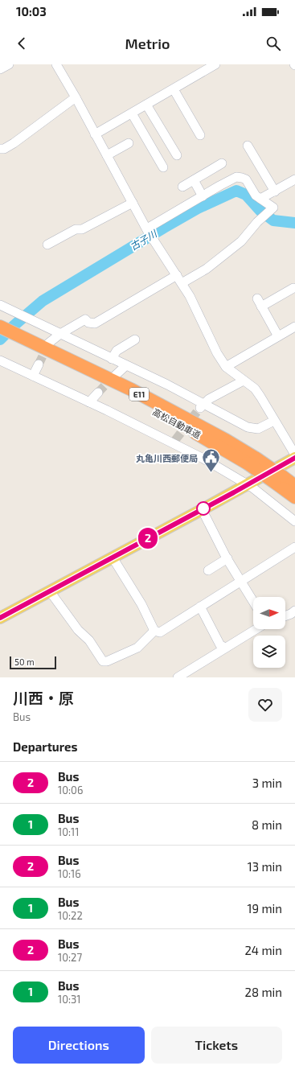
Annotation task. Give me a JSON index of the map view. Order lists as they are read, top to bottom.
{
  "streets": {
    "highway": ["E11", "高松自動車道"]
  },
  "water": ["古子川"],
  "places": {
    "public building": ["丸亀川西郵便局"]
  },
  "lines": ["bus line 2"],
  "scale_bar": "50 m",
  "north": "right",
  "page": {
    "status": "10:03",
    "header": "Metrio",
    "on_map": "2",
    "scale": "50 m",
    "heading": [
      ["川西・原", "Bus"],
      "Departures"
    ],
    "list": [
      {
        "mark": "2",
        "name": "Bus",
        "note": "10:06",
        "value": "3 min"
      },
      {
        "mark": "1",
        "name": "Bus",
        "note": "10:11",
        "value": "8 min"
      },
      {
        "mark": "2",
        "name": "Bus",
        "note": "10:16",
        "value": "13 min"
      },
      {
        "mark": "1",
        "name": "Bus",
        "note": "10:22",
        "value": "19 min"
      },
      {
        "mark": "2",
        "name": "Bus",
        "note": "10:27",
        "value": "24 min"
      },
      {
        "mark": "1",
        "name": "Bus",
        "note": "10:31",
        "value": "28 min"
      }
    ],
    "buttons": ["Directions", "Tickets"]
  }
}
